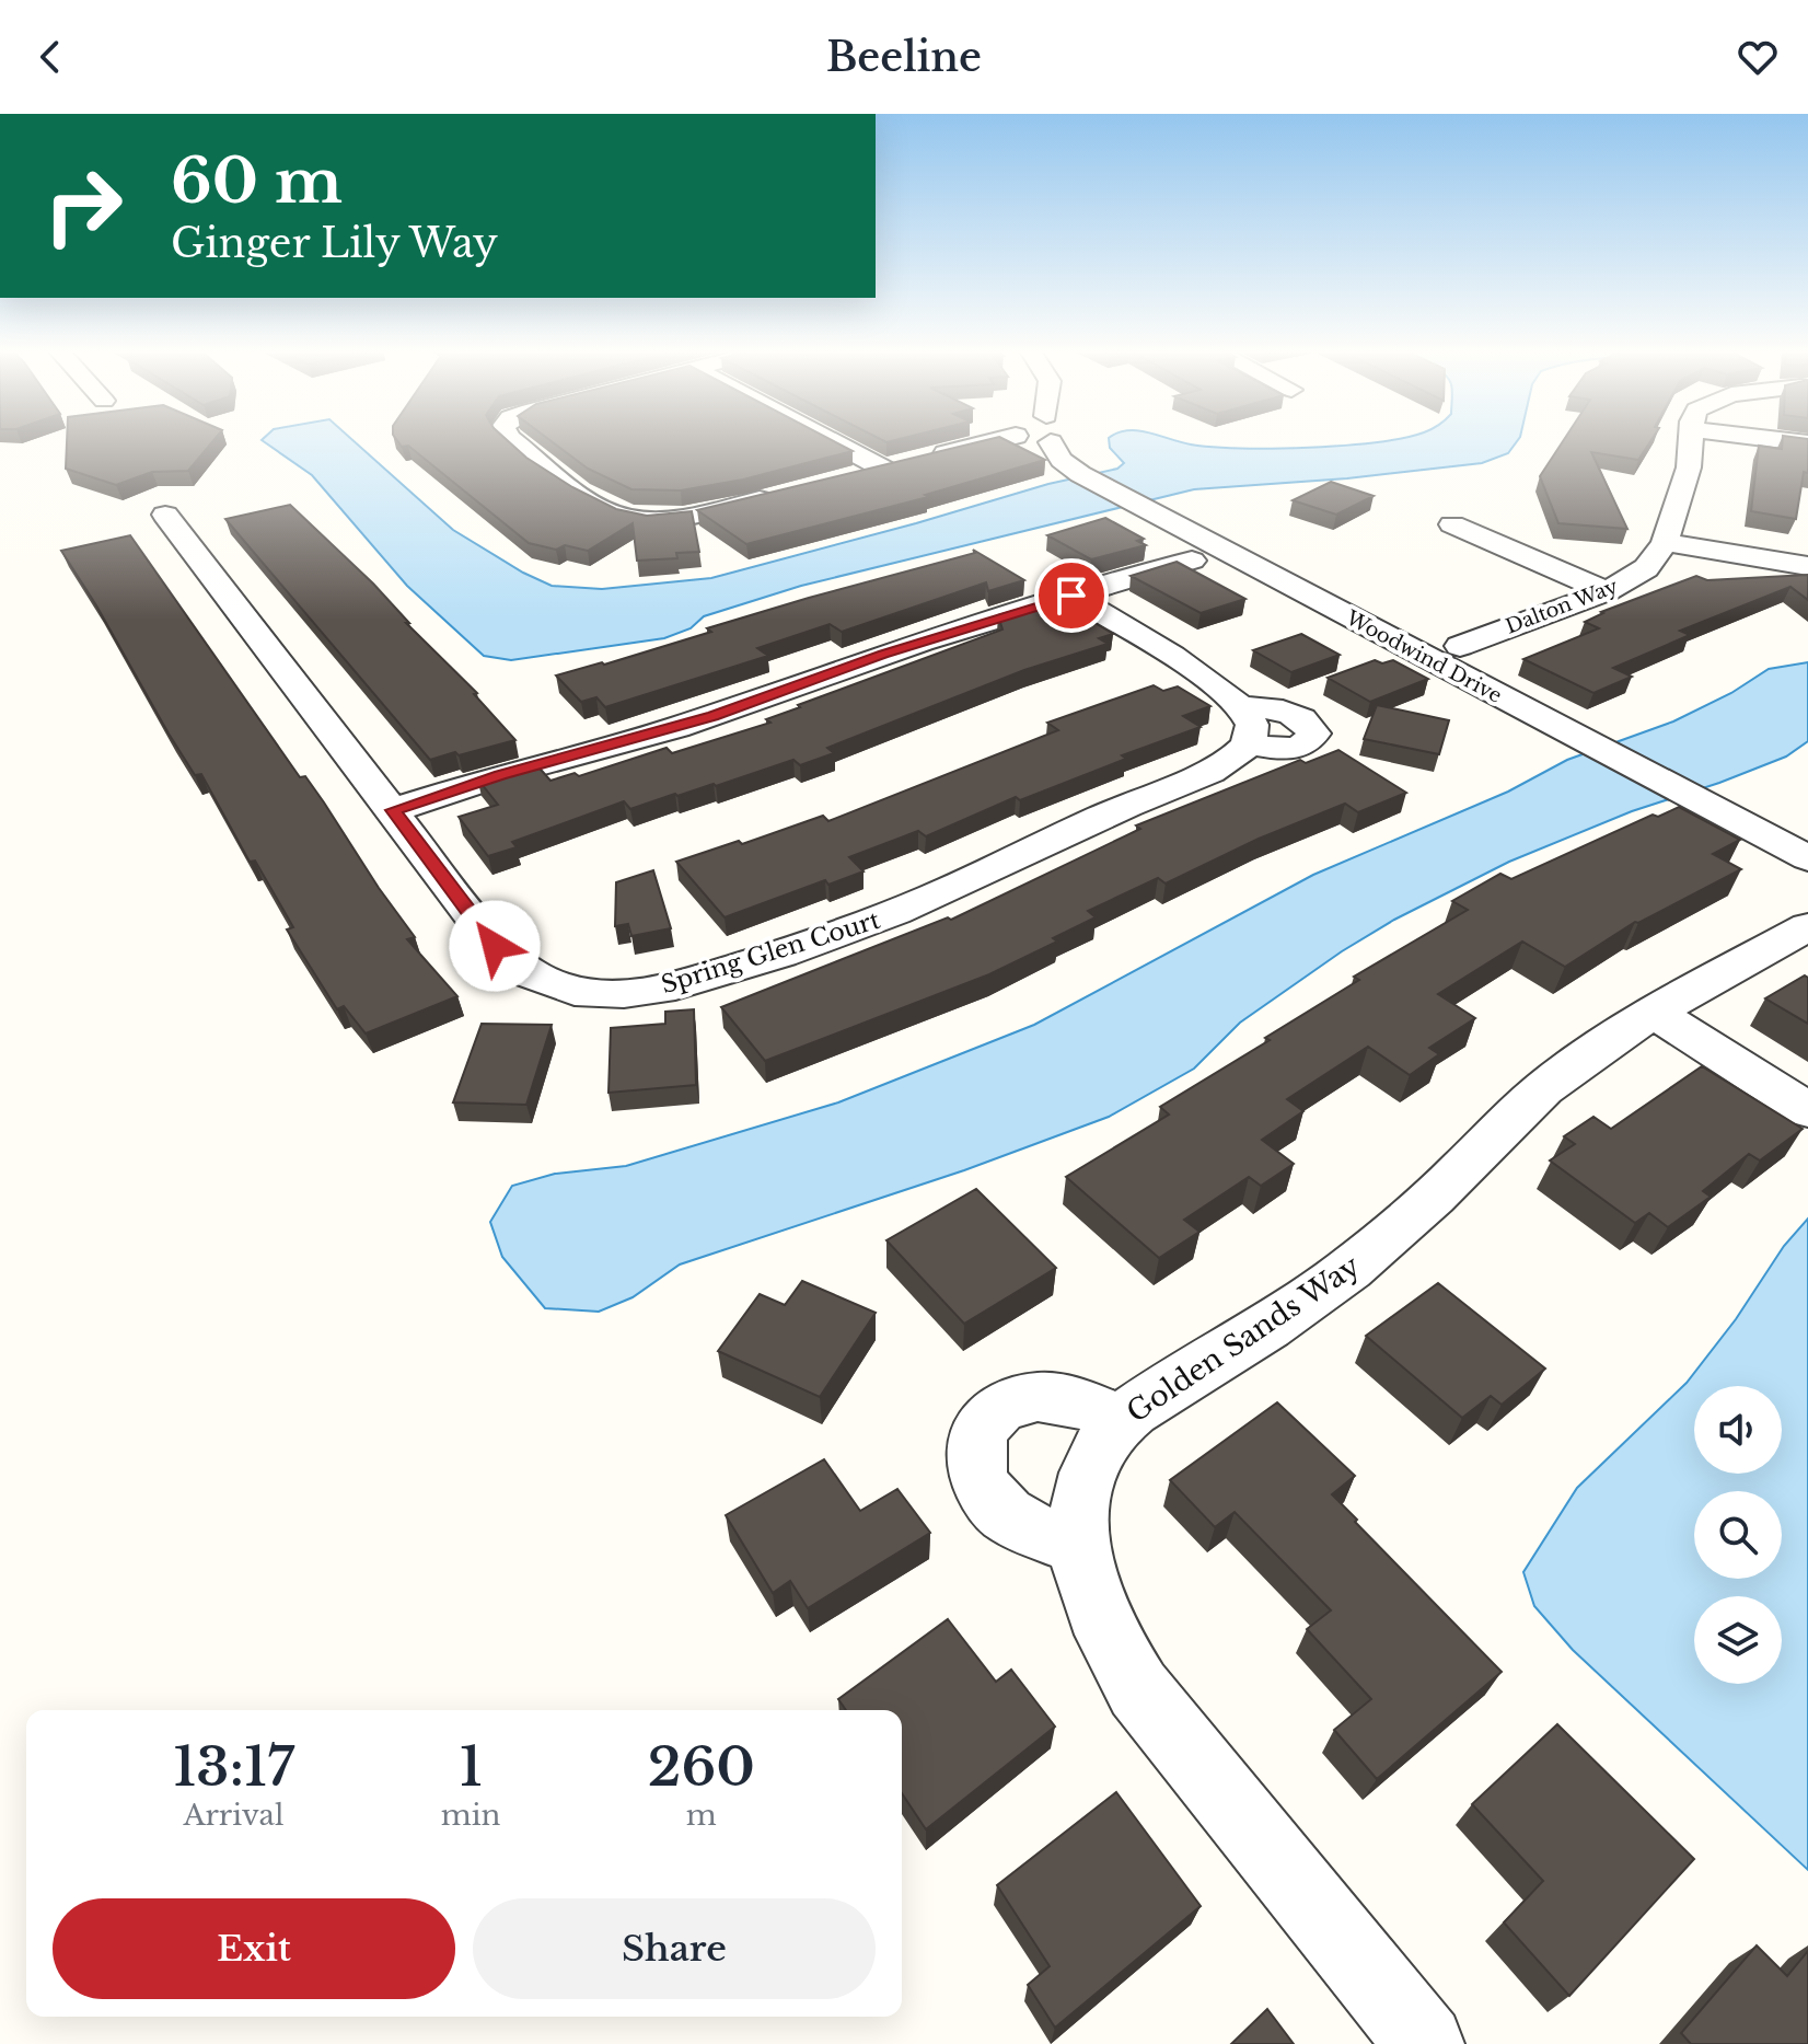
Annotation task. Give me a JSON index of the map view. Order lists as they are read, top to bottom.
{
  "streets": {
    "street": [
      "Dalton Way",
      "Woodwind Drive",
      "Spring Glen Court",
      "Golden Sands Way"
    ]
  },
  "crossings": [
    ["Dalton Way", "Woodwind Drive"]
  ],
  "page": {
    "header": "Beeline",
    "turn": ["60 m", "Ginger Lily Way"],
    "eta": [
      "13:17",
      "Arrival",
      "1",
      "min",
      "260",
      "m"
    ],
    "buttons": ["Exit", "Share"]
  }
}
